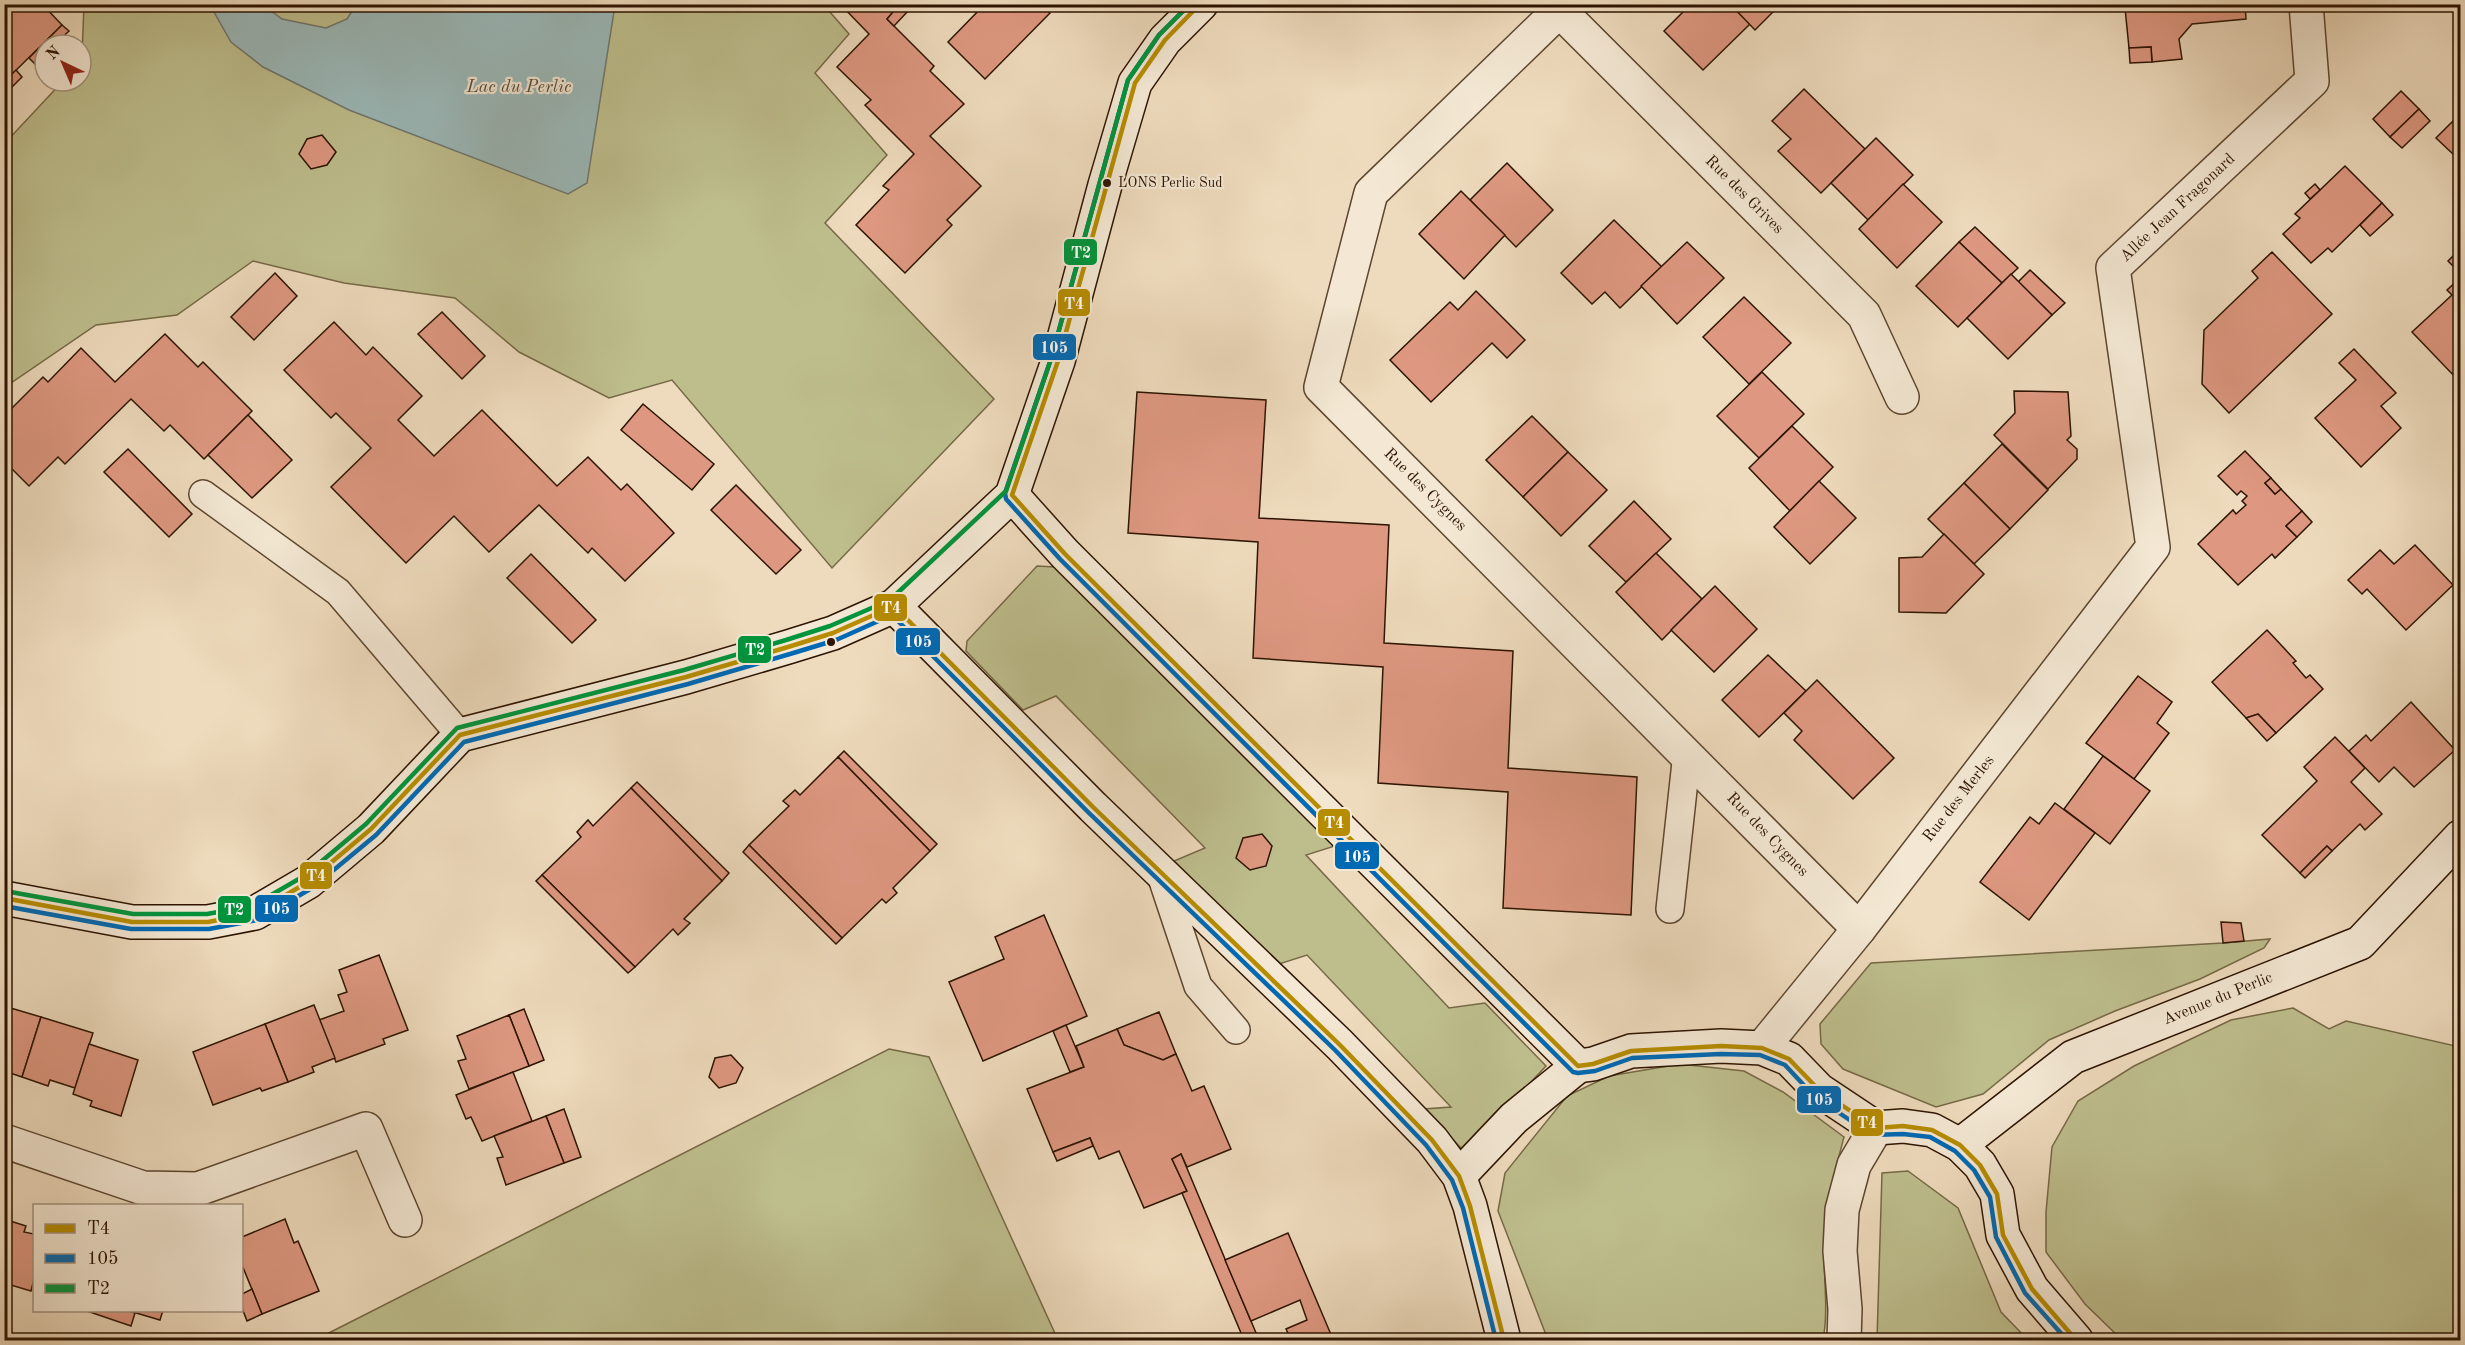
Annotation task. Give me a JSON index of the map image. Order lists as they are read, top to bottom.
{
  "streets": {
    "street": [
      "Rue des Grives",
      "Allée Jean Fragonard",
      "Rue des Cygnes",
      "Rue des Merles",
      "Avenue du Perlic"
    ]
  },
  "crossings": [
    ["Rue des Grives", "Rue des Cygnes"],
    ["Allée Jean Fragonard", "Rue des Merles"],
    ["Rue des Cygnes", "Rue des Merles"]
  ],
  "water": ["Lac du Perlic"],
  "places": ["LONS Perlic Sud"],
  "lines": ["transit line T4", "transit line 105", "transit line T2"],
  "legend": ["T4", "105", "T2"],
  "north": "top left"
}
